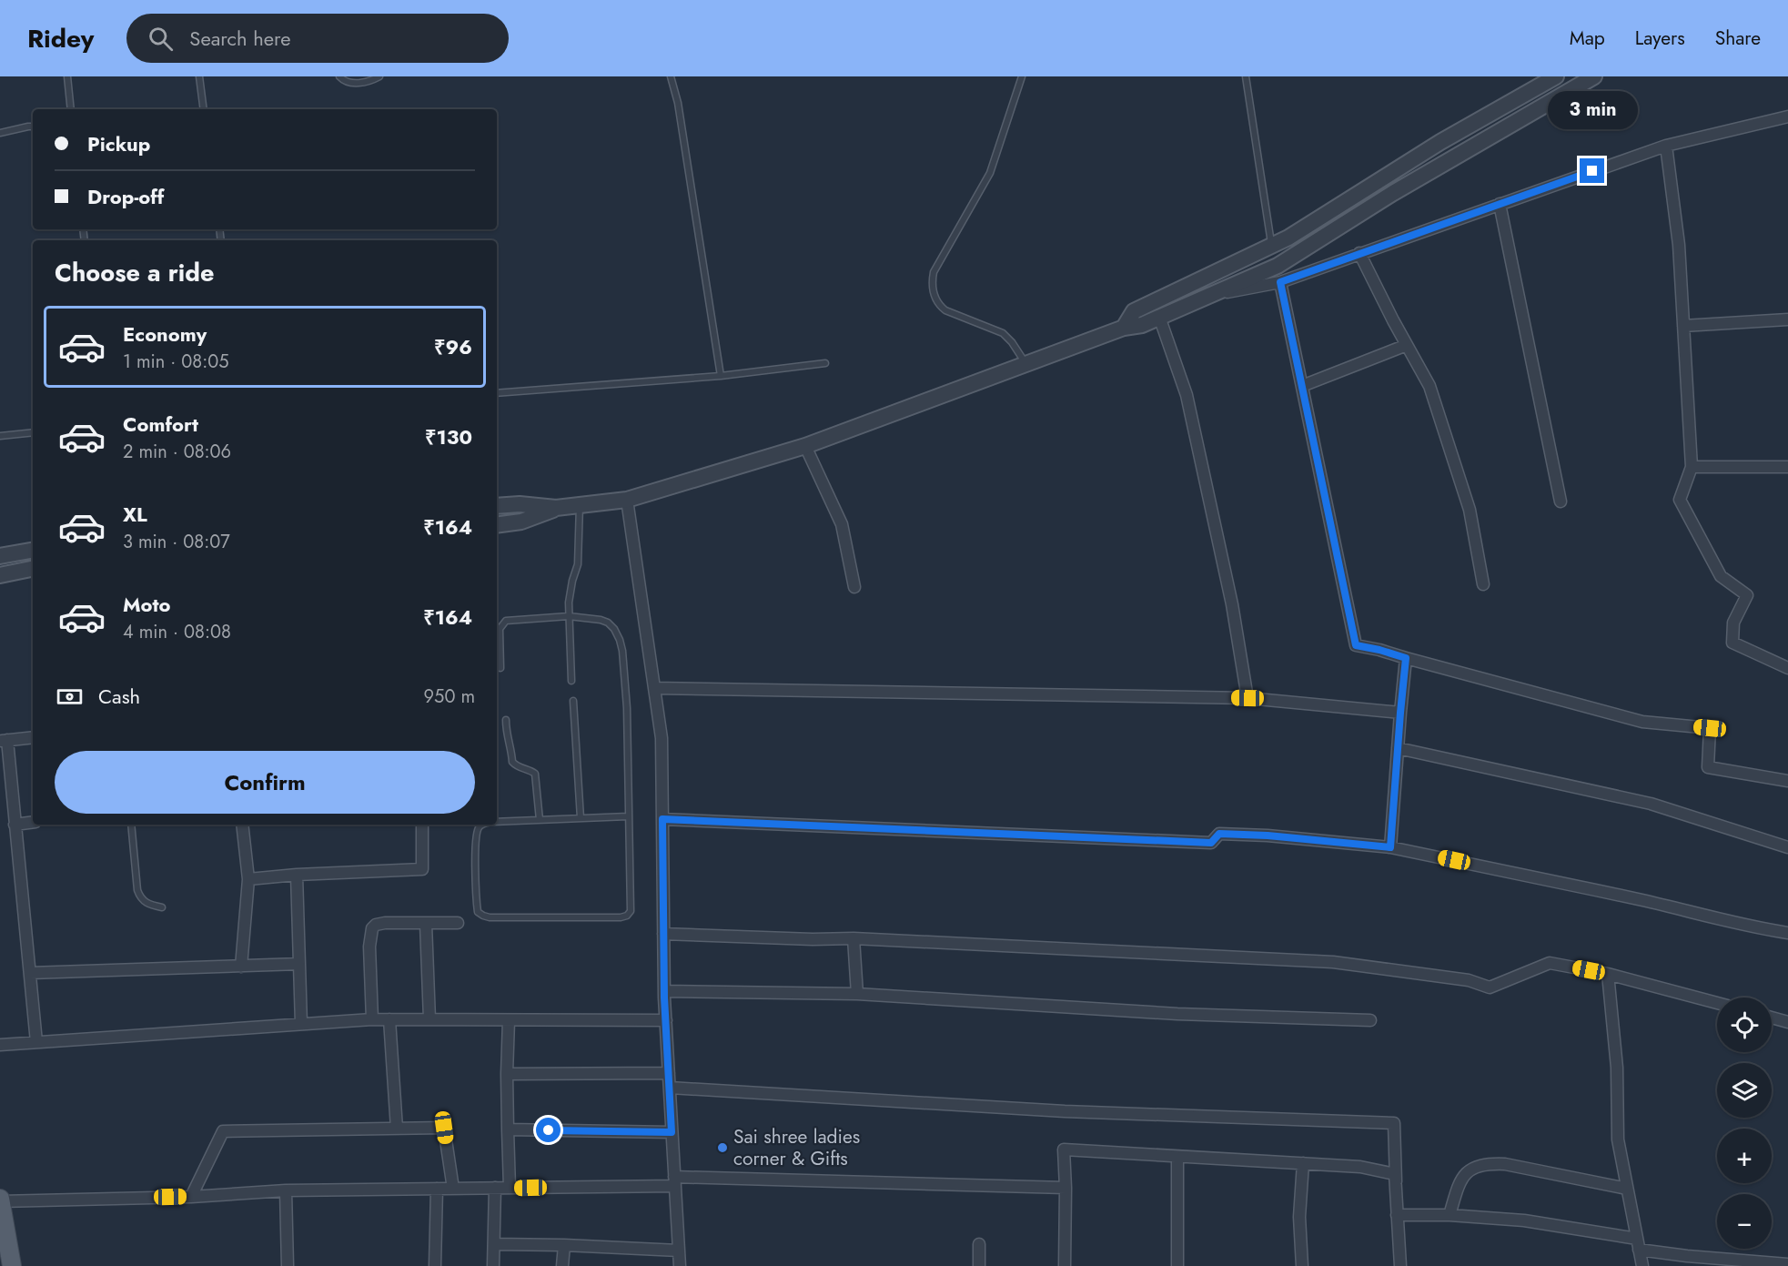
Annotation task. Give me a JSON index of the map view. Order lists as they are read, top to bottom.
{
  "places": ["Sai shree ladies corner & Gifts"],
  "page": {
    "header": "Ridey",
    "search": "Search here",
    "nav": ["Map", "Layers", "Share"],
    "bubble": "3 min",
    "banner": ["Pickup", "Drop-off"],
    "heading": "Choose a ride",
    "list": [
      {
        "name": "Economy",
        "note": "1 min · 08:05",
        "value": "₹96"
      },
      {
        "name": "Comfort",
        "note": "2 min · 08:06",
        "value": "₹130"
      },
      {
        "name": "XL",
        "note": "3 min · 08:07",
        "value": "₹164"
      },
      {
        "name": "Moto",
        "note": "4 min · 08:08",
        "value": "₹164"
      }
    ],
    "pay": ["Cash", "950 m"],
    "buttons": "Confirm",
    "map_buttons": ["+", "−"]
  }
}
